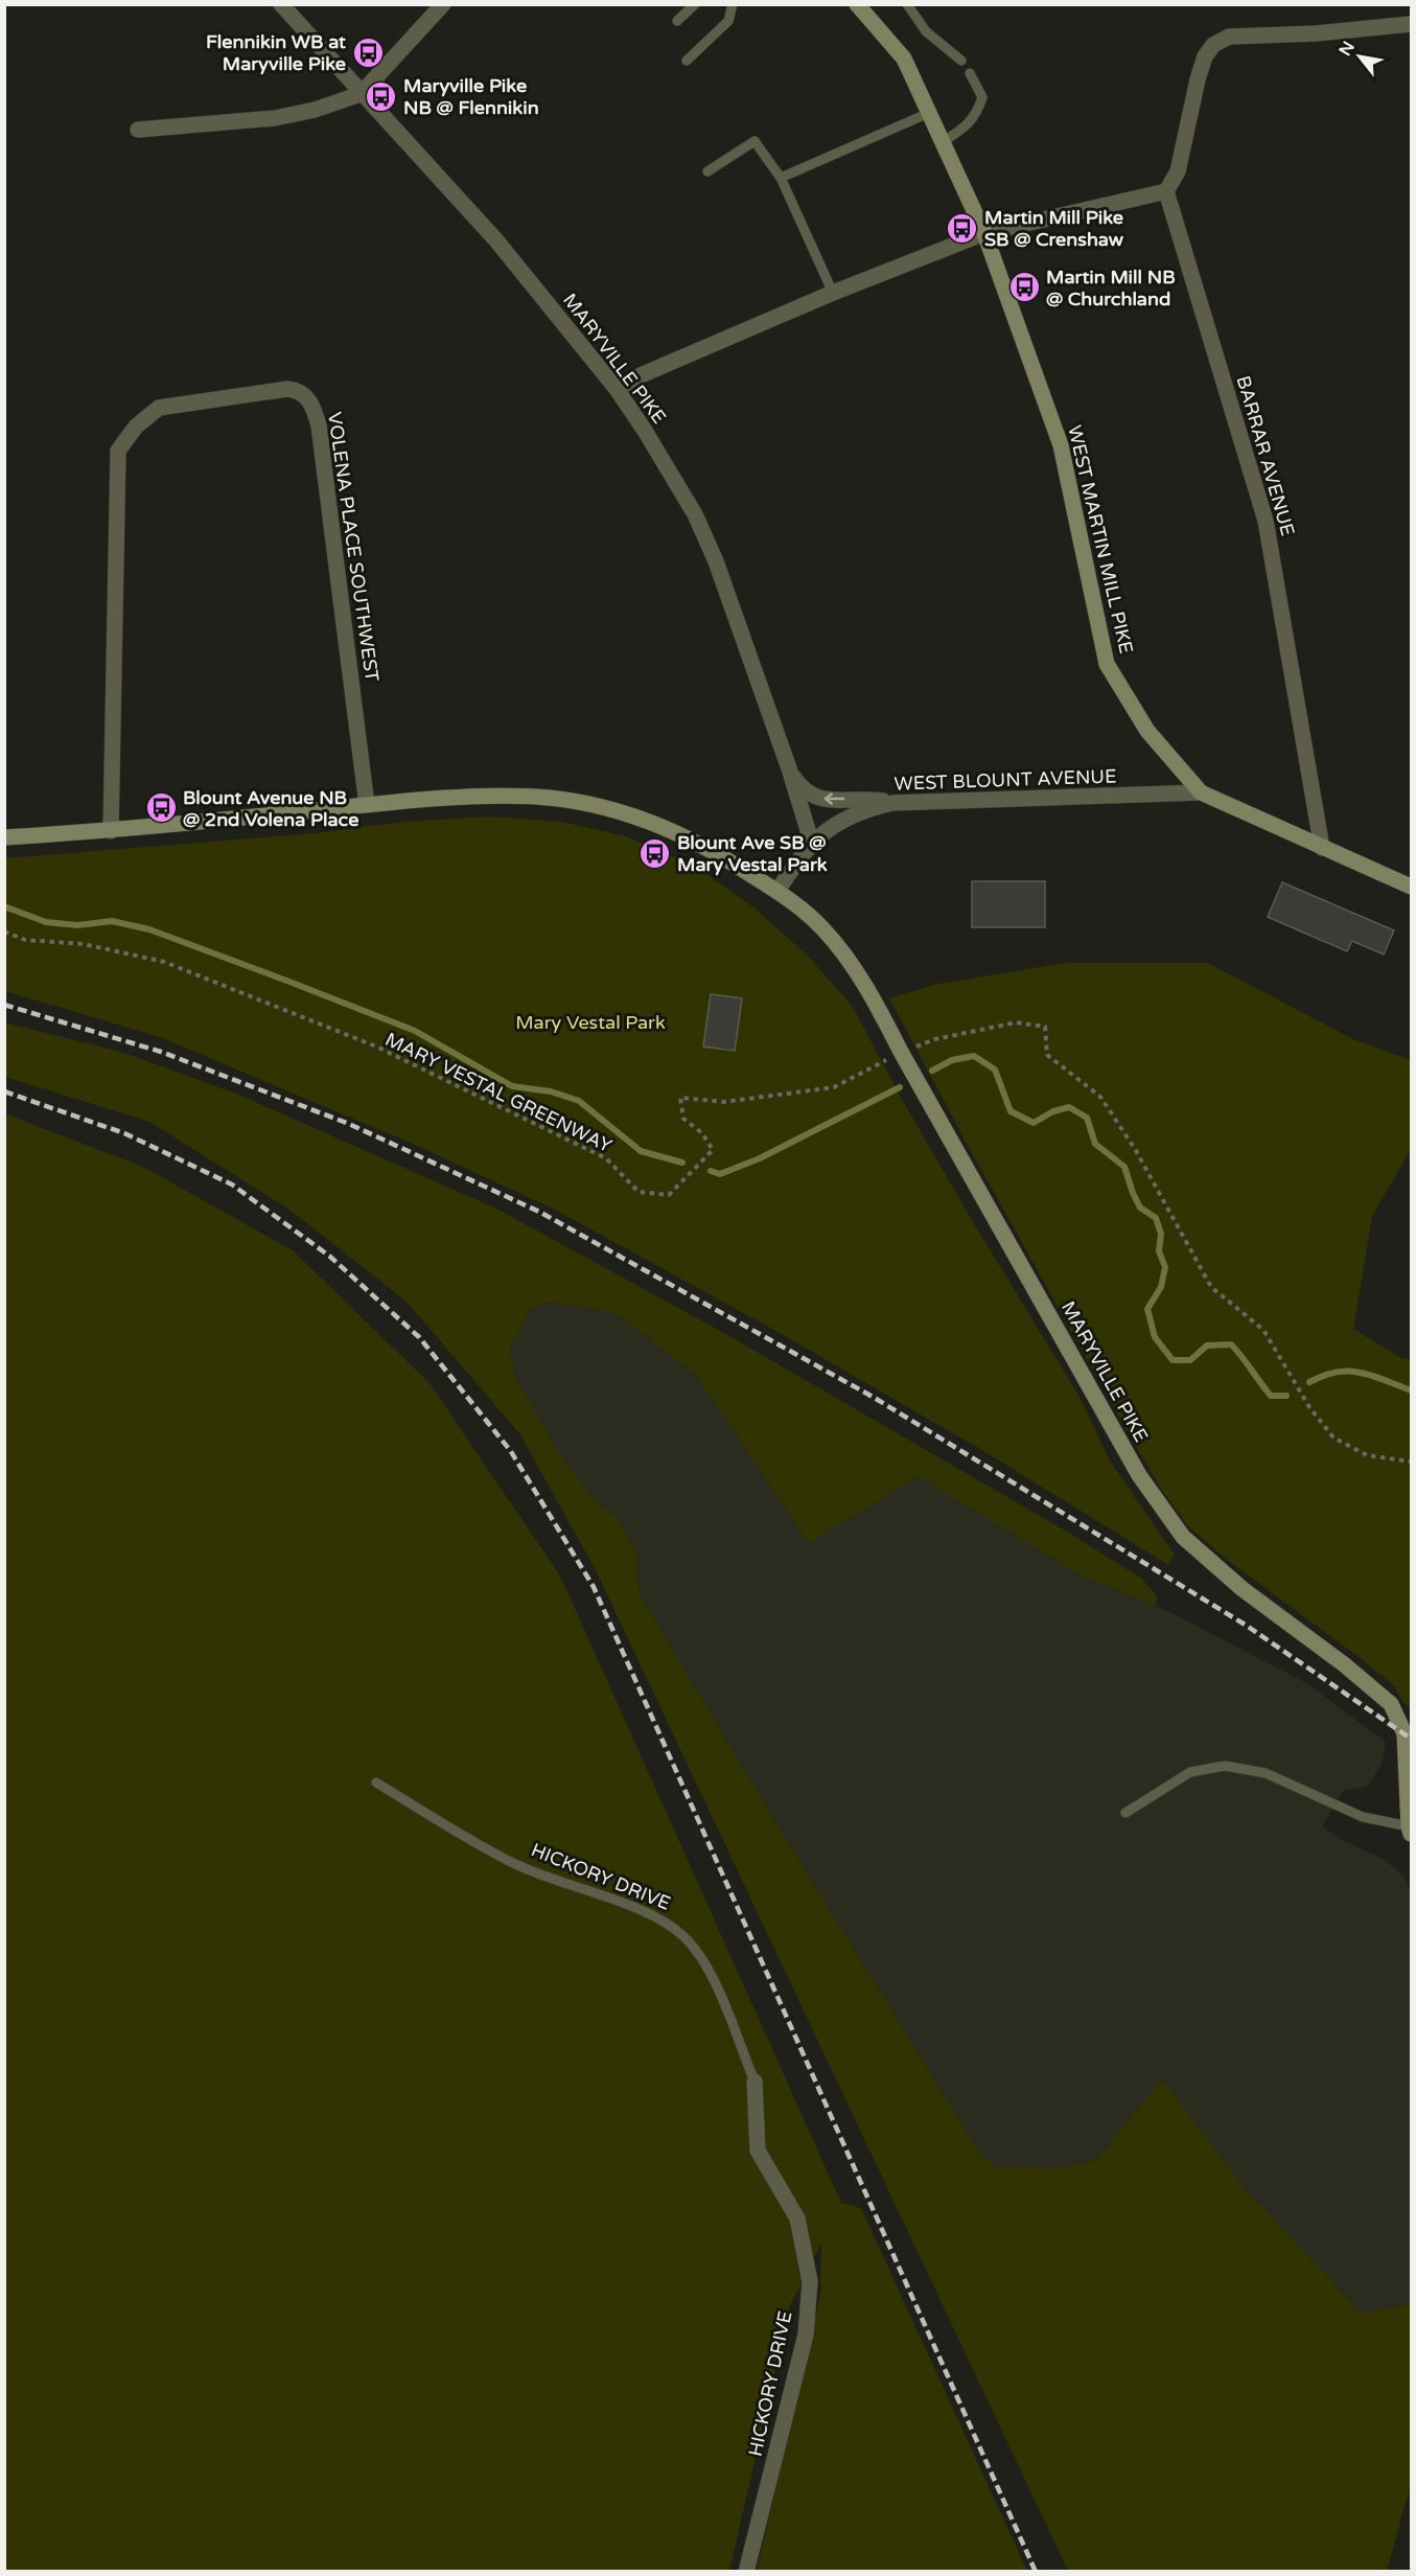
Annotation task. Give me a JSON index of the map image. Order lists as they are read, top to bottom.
{
  "streets": {
    "street": [
      "MARYVILLE PIKE",
      "BARRAR AVENUE",
      "WEST MARTIN MILL PIKE",
      "VOLENA PLACE SOUTHWEST",
      "WEST BLOUNT AVENUE",
      "HICKORY DRIVE"
    ],
    "path": ["MARY VESTAL GREENWAY"]
  },
  "crossings": [
    ["MARYVILLE PIKE", "WEST BLOUNT AVENUE"],
    ["MARYVILLE PIKE", "MARY VESTAL GREENWAY"],
    ["BARRAR AVENUE", "WEST MARTIN MILL PIKE"],
    ["WEST MARTIN MILL PIKE", "WEST BLOUNT AVENUE"]
  ],
  "parks": ["Mary Vestal Park"],
  "places": {
    "bus stop": [
      "Flennikin WB at Maryville Pike",
      "Maryville Pike NB @ Flennikin",
      "Martin Mill Pike SB @ Crenshaw",
      "Martin Mill NB @ Churchland",
      "Blount Avenue NB @ 2nd Volena Place",
      "Blount Ave SB @ Mary Vestal Park"
    ]
  },
  "north": "top left"
}
